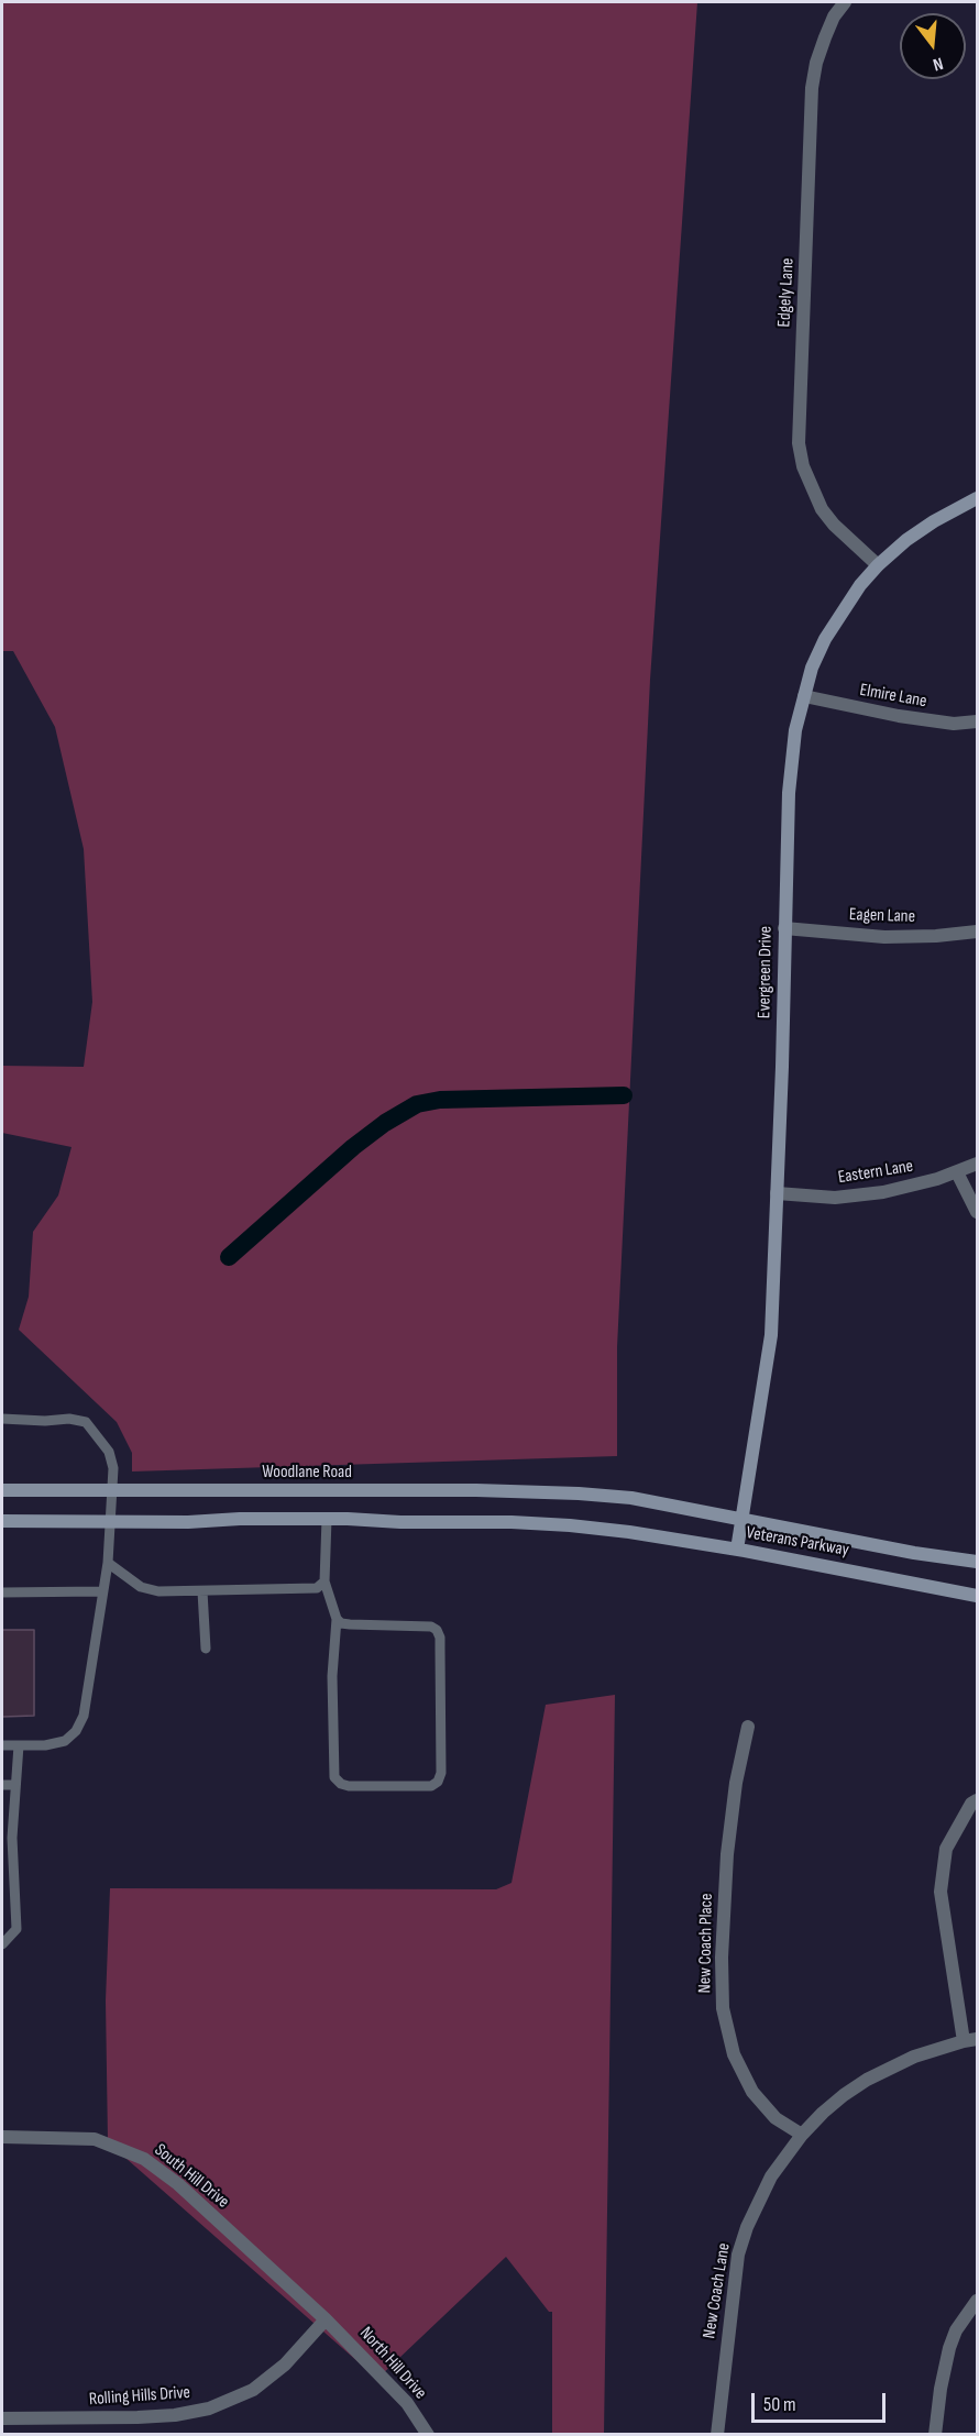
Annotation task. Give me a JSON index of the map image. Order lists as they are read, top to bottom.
{
  "streets": {
    "main road": ["Evergreen Drive", "Woodlane Road", "Veterans Parkway"],
    "street": [
      "Edgely Lane",
      "Elmire Lane",
      "Eagen Lane",
      "Eastern Lane",
      "New Coach Place",
      "South Hill Drive",
      "New Coach Lane",
      "North Hill Drive",
      "Rolling Hills Drive"
    ]
  },
  "crossings": [
    ["Edgely Lane", "Evergreen Drive"],
    ["Elmire Lane", "Evergreen Drive"],
    ["Eagen Lane", "Evergreen Drive"],
    ["Evergreen Drive", "Eastern Lane"],
    ["Evergreen Drive", "Veterans Parkway"],
    ["Woodlane Road", "Veterans Parkway"],
    ["New Coach Place", "New Coach Lane"],
    ["South Hill Drive", "North Hill Drive"],
    ["South Hill Drive", "Rolling Hills Drive"],
    ["North Hill Drive", "Rolling Hills Drive"]
  ],
  "scale_bar": "50 m",
  "north": "bottom"
}
